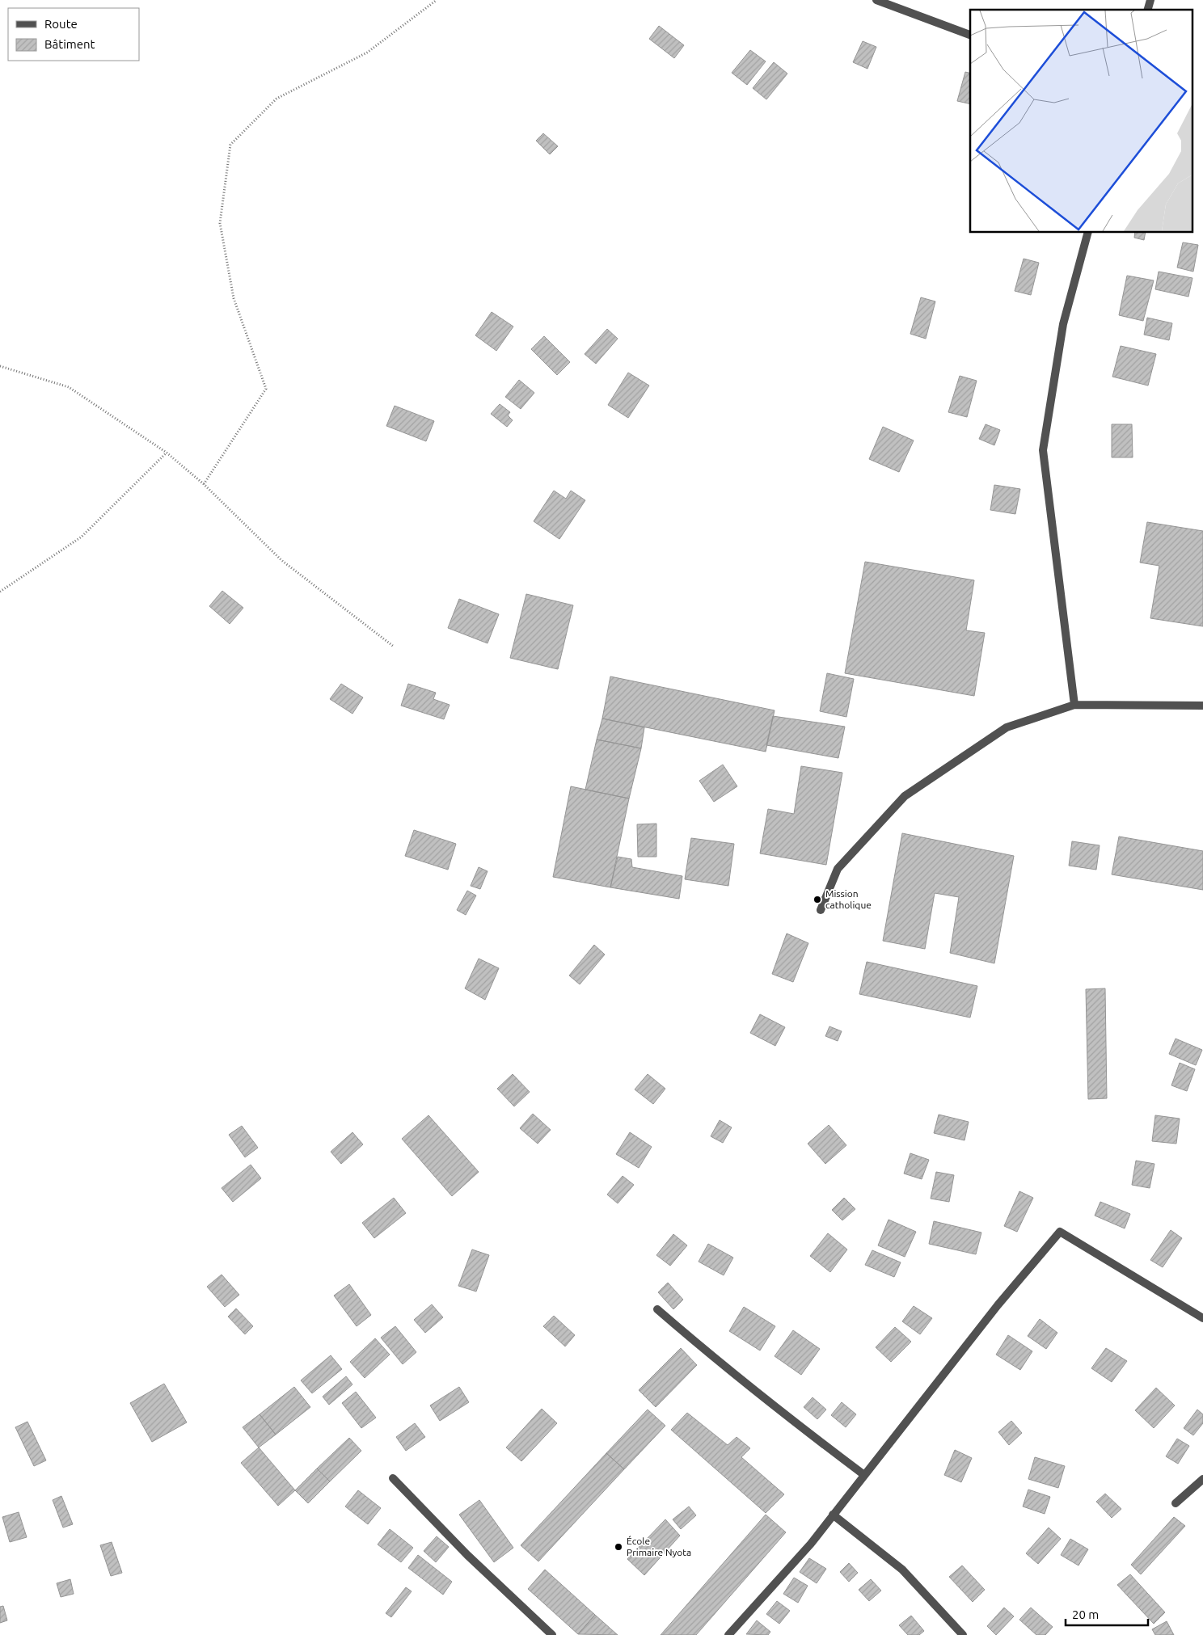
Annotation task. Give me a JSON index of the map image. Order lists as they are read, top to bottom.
{
  "places": ["Mission catholique", "École Primaire Nyota"],
  "legend": ["Route", "Bâtiment"],
  "scale_bar": "20 m"
}
